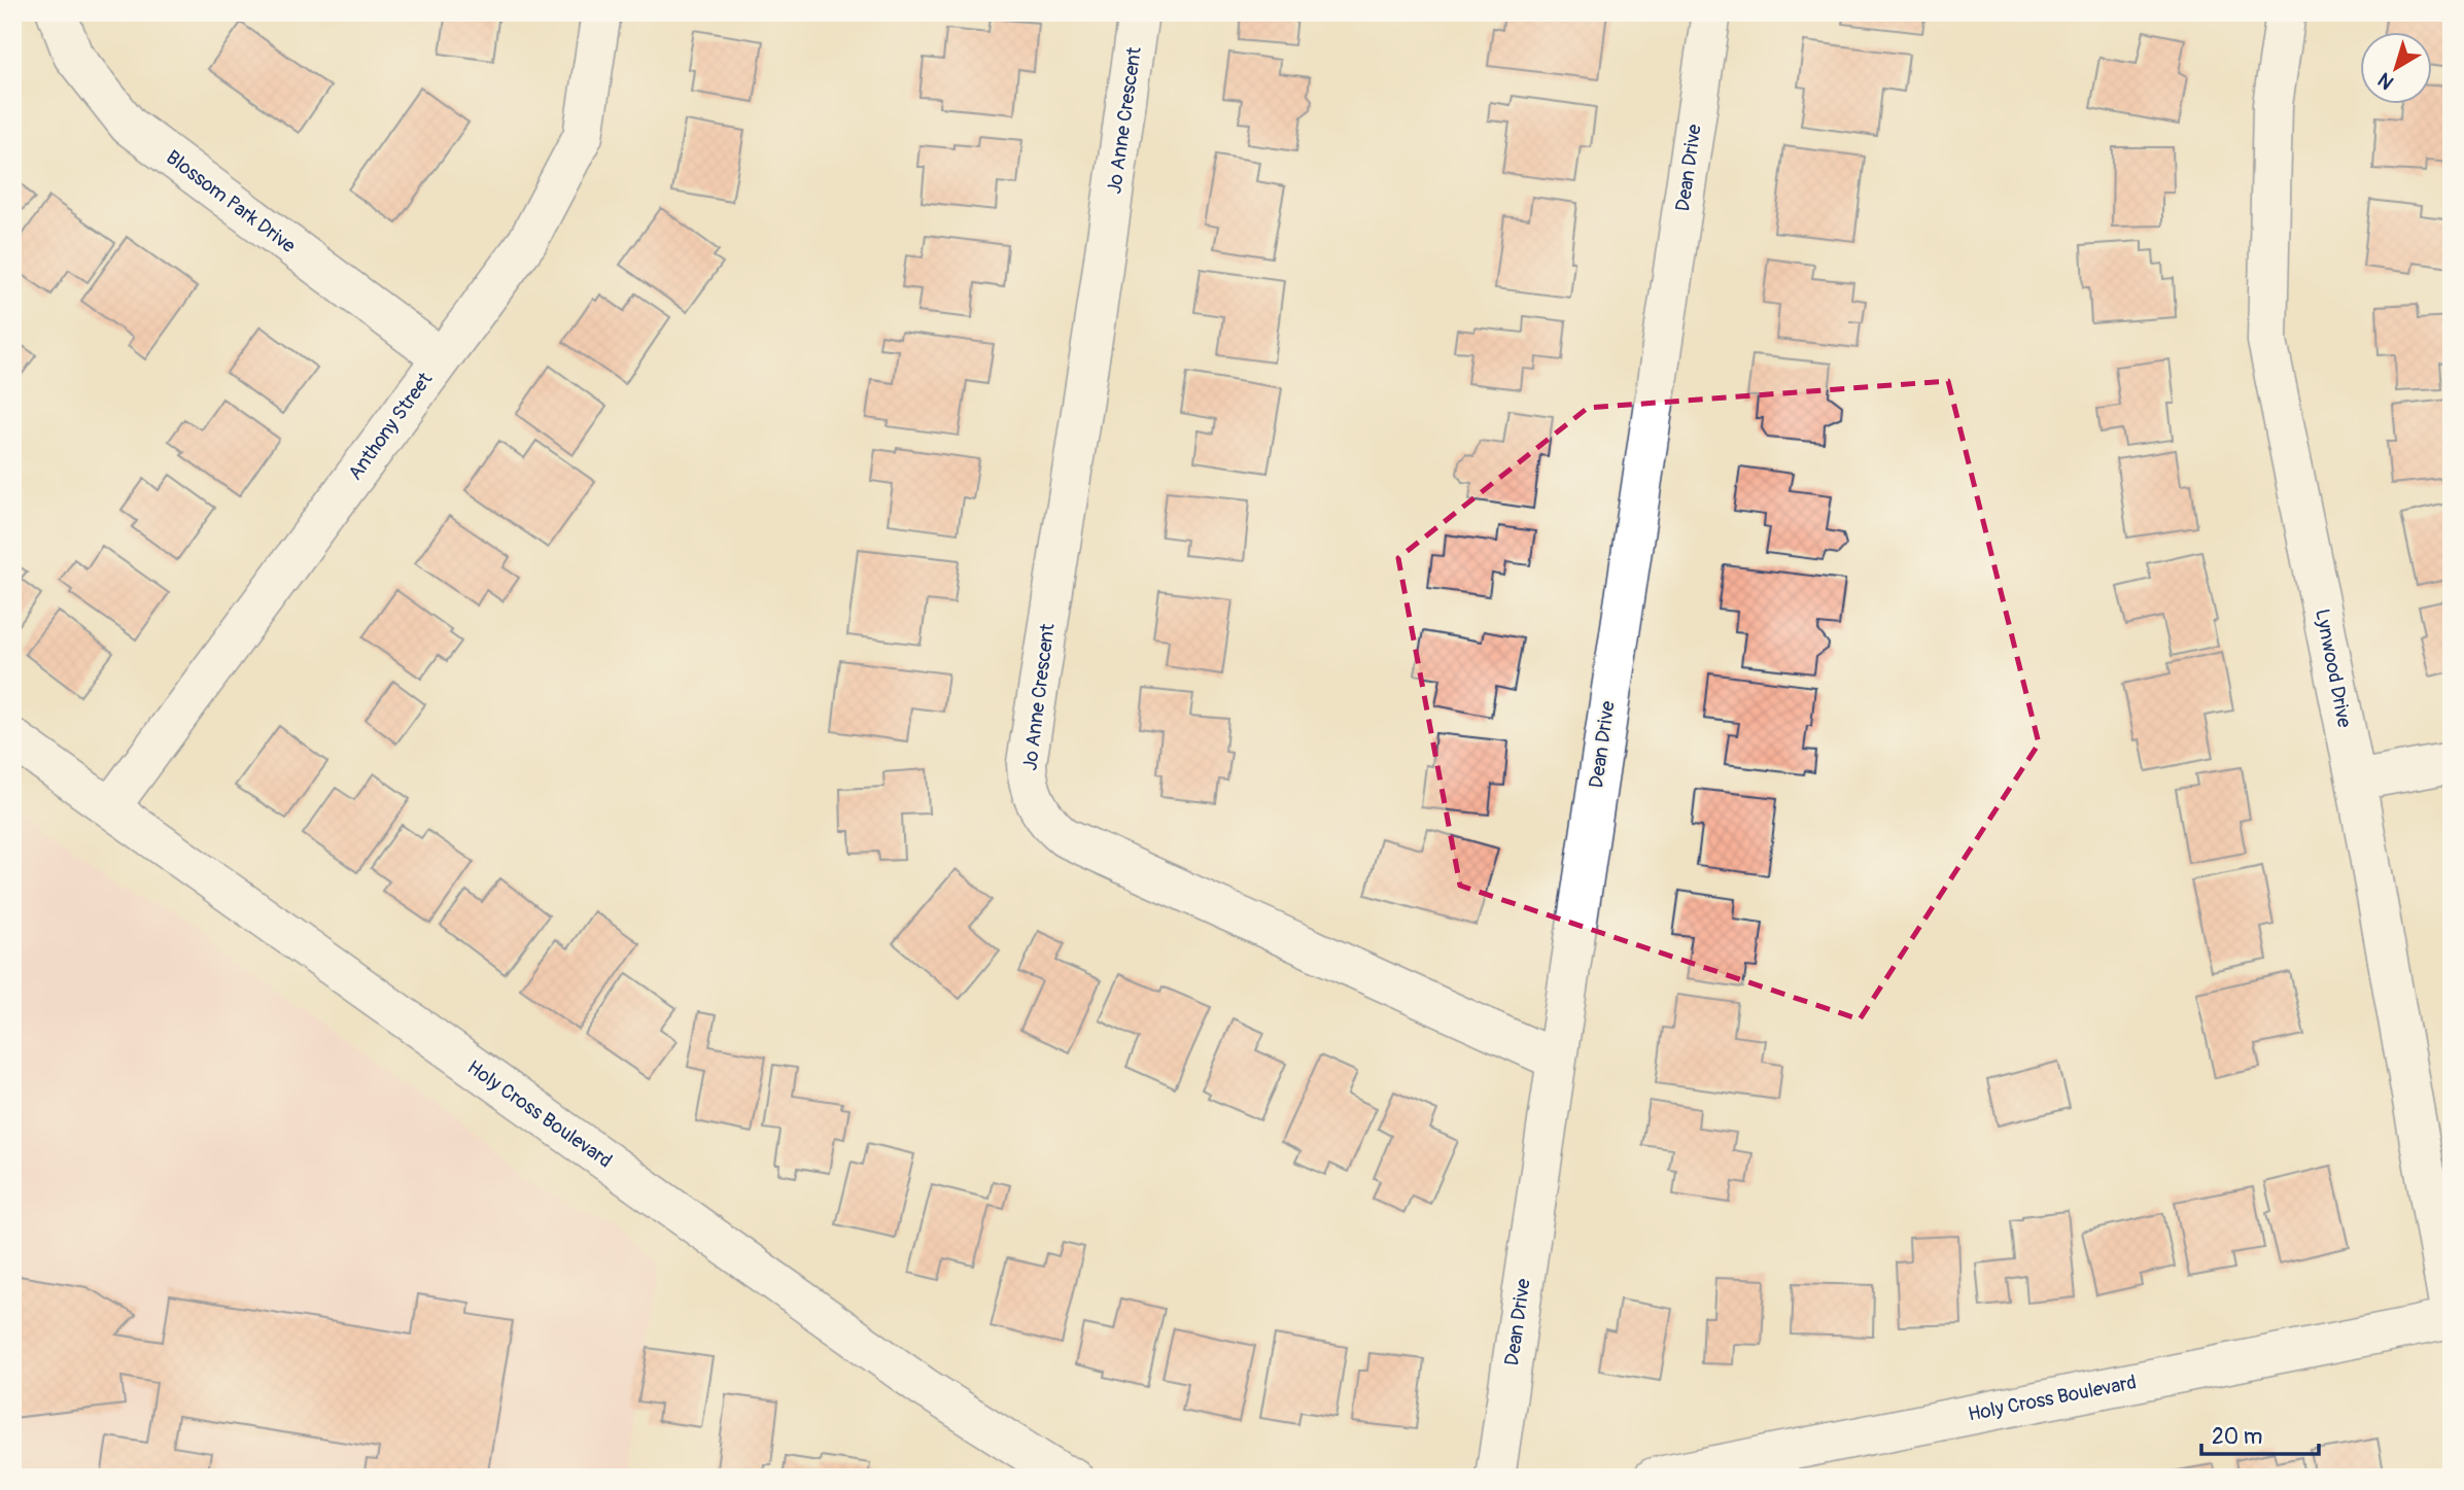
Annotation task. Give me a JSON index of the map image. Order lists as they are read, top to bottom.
{
  "streets": {
    "street": [
      "Jo Anne Crescent",
      "Dean Drive",
      "Blossom Park Drive",
      "Anthony Street",
      "Lynwood Drive",
      "Holy Cross Boulevard"
    ]
  },
  "crossings": [
    ["Jo Anne Crescent", "Dean Drive"],
    ["Blossom Park Drive", "Anthony Street"],
    ["Anthony Street", "Holy Cross Boulevard"],
    ["Lynwood Drive", "Holy Cross Boulevard"]
  ],
  "scale_bar": "20 m",
  "north": "bottom left"
}
